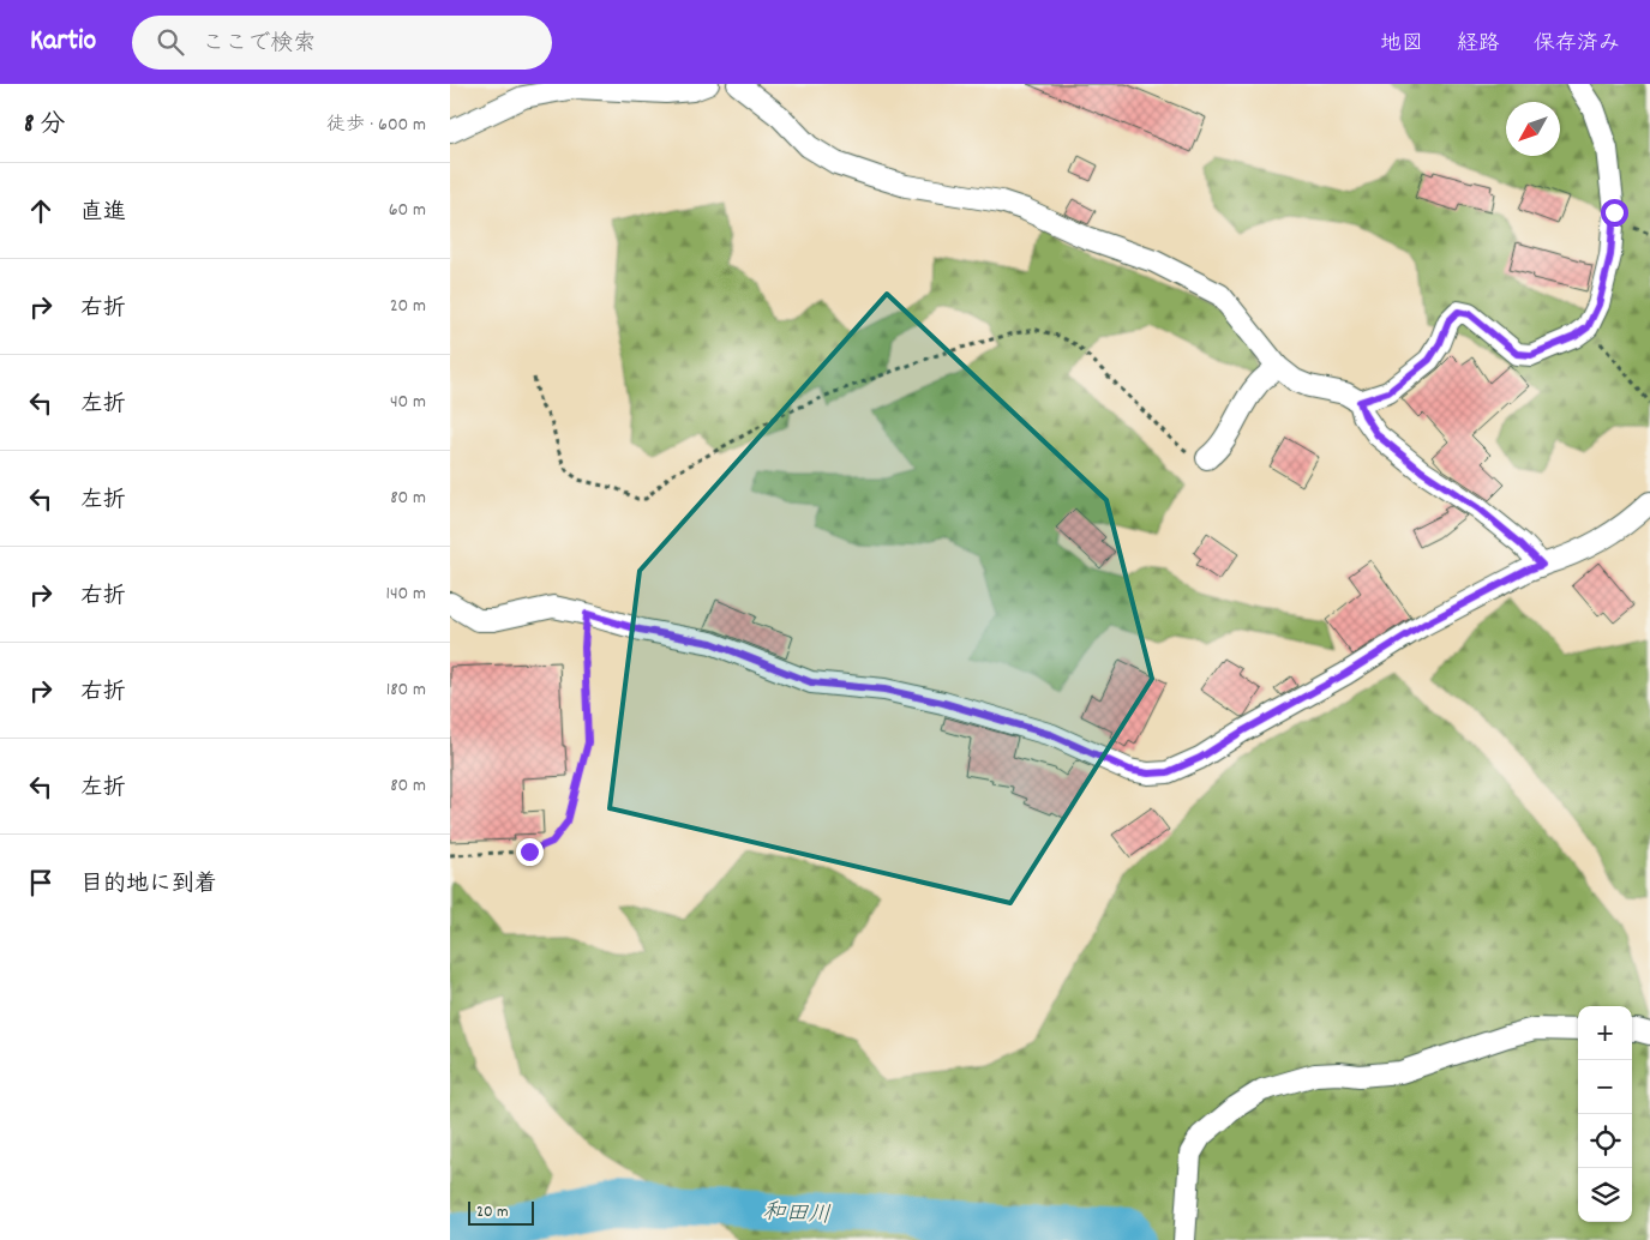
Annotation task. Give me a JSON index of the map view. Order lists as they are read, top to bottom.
{
  "water": ["和田川"],
  "scale_bar": "20 m",
  "north": "bottom left",
  "page": {
    "header": "Kartio",
    "search": "ここで検索",
    "nav": ["地図", "経路", "保存済み"],
    "heading": ["8 分", "徒歩 · 600 m"],
    "list": [
      ["直進", "60 m"],
      ["右折", "20 m"],
      ["左折", "40 m"],
      ["左折", "80 m"],
      ["右折", "140 m"],
      ["右折", "180 m"],
      ["左折", "80 m"],
      "目的地に到着"
    ],
    "map_buttons": ["+", "−"],
    "scale": "20 m"
  }
}
